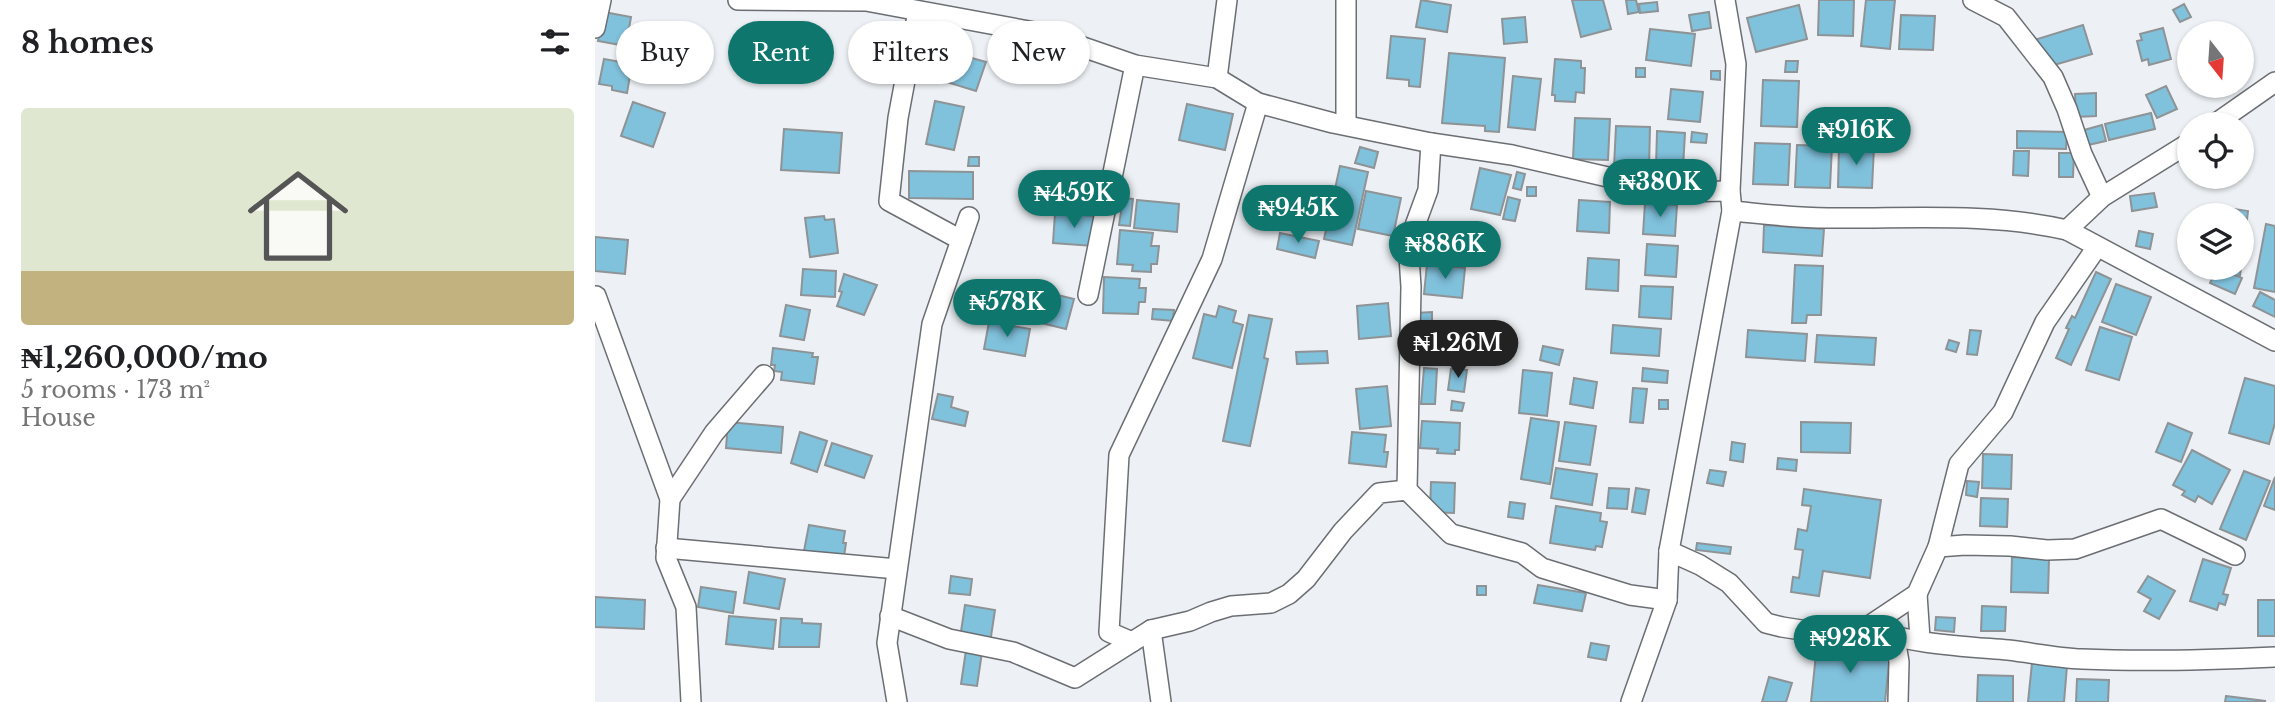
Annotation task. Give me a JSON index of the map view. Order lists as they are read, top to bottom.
{
  "north": "bottom",
  "page": {
    "heading": "8 homes",
    "chip": [
      "Buy",
      "Rent",
      "Filters",
      "New"
    ],
    "list": [
      {
        "name": "₦1,260,000/mo",
        "note": "5 rooms · 173 m² · House"
      }
    ],
    "price": [
      "₦916K",
      "₦380K",
      "₦459K",
      "₦945K",
      "₦886K",
      "₦578K",
      "₦1.26M",
      "₦928K"
    ]
  }
}
